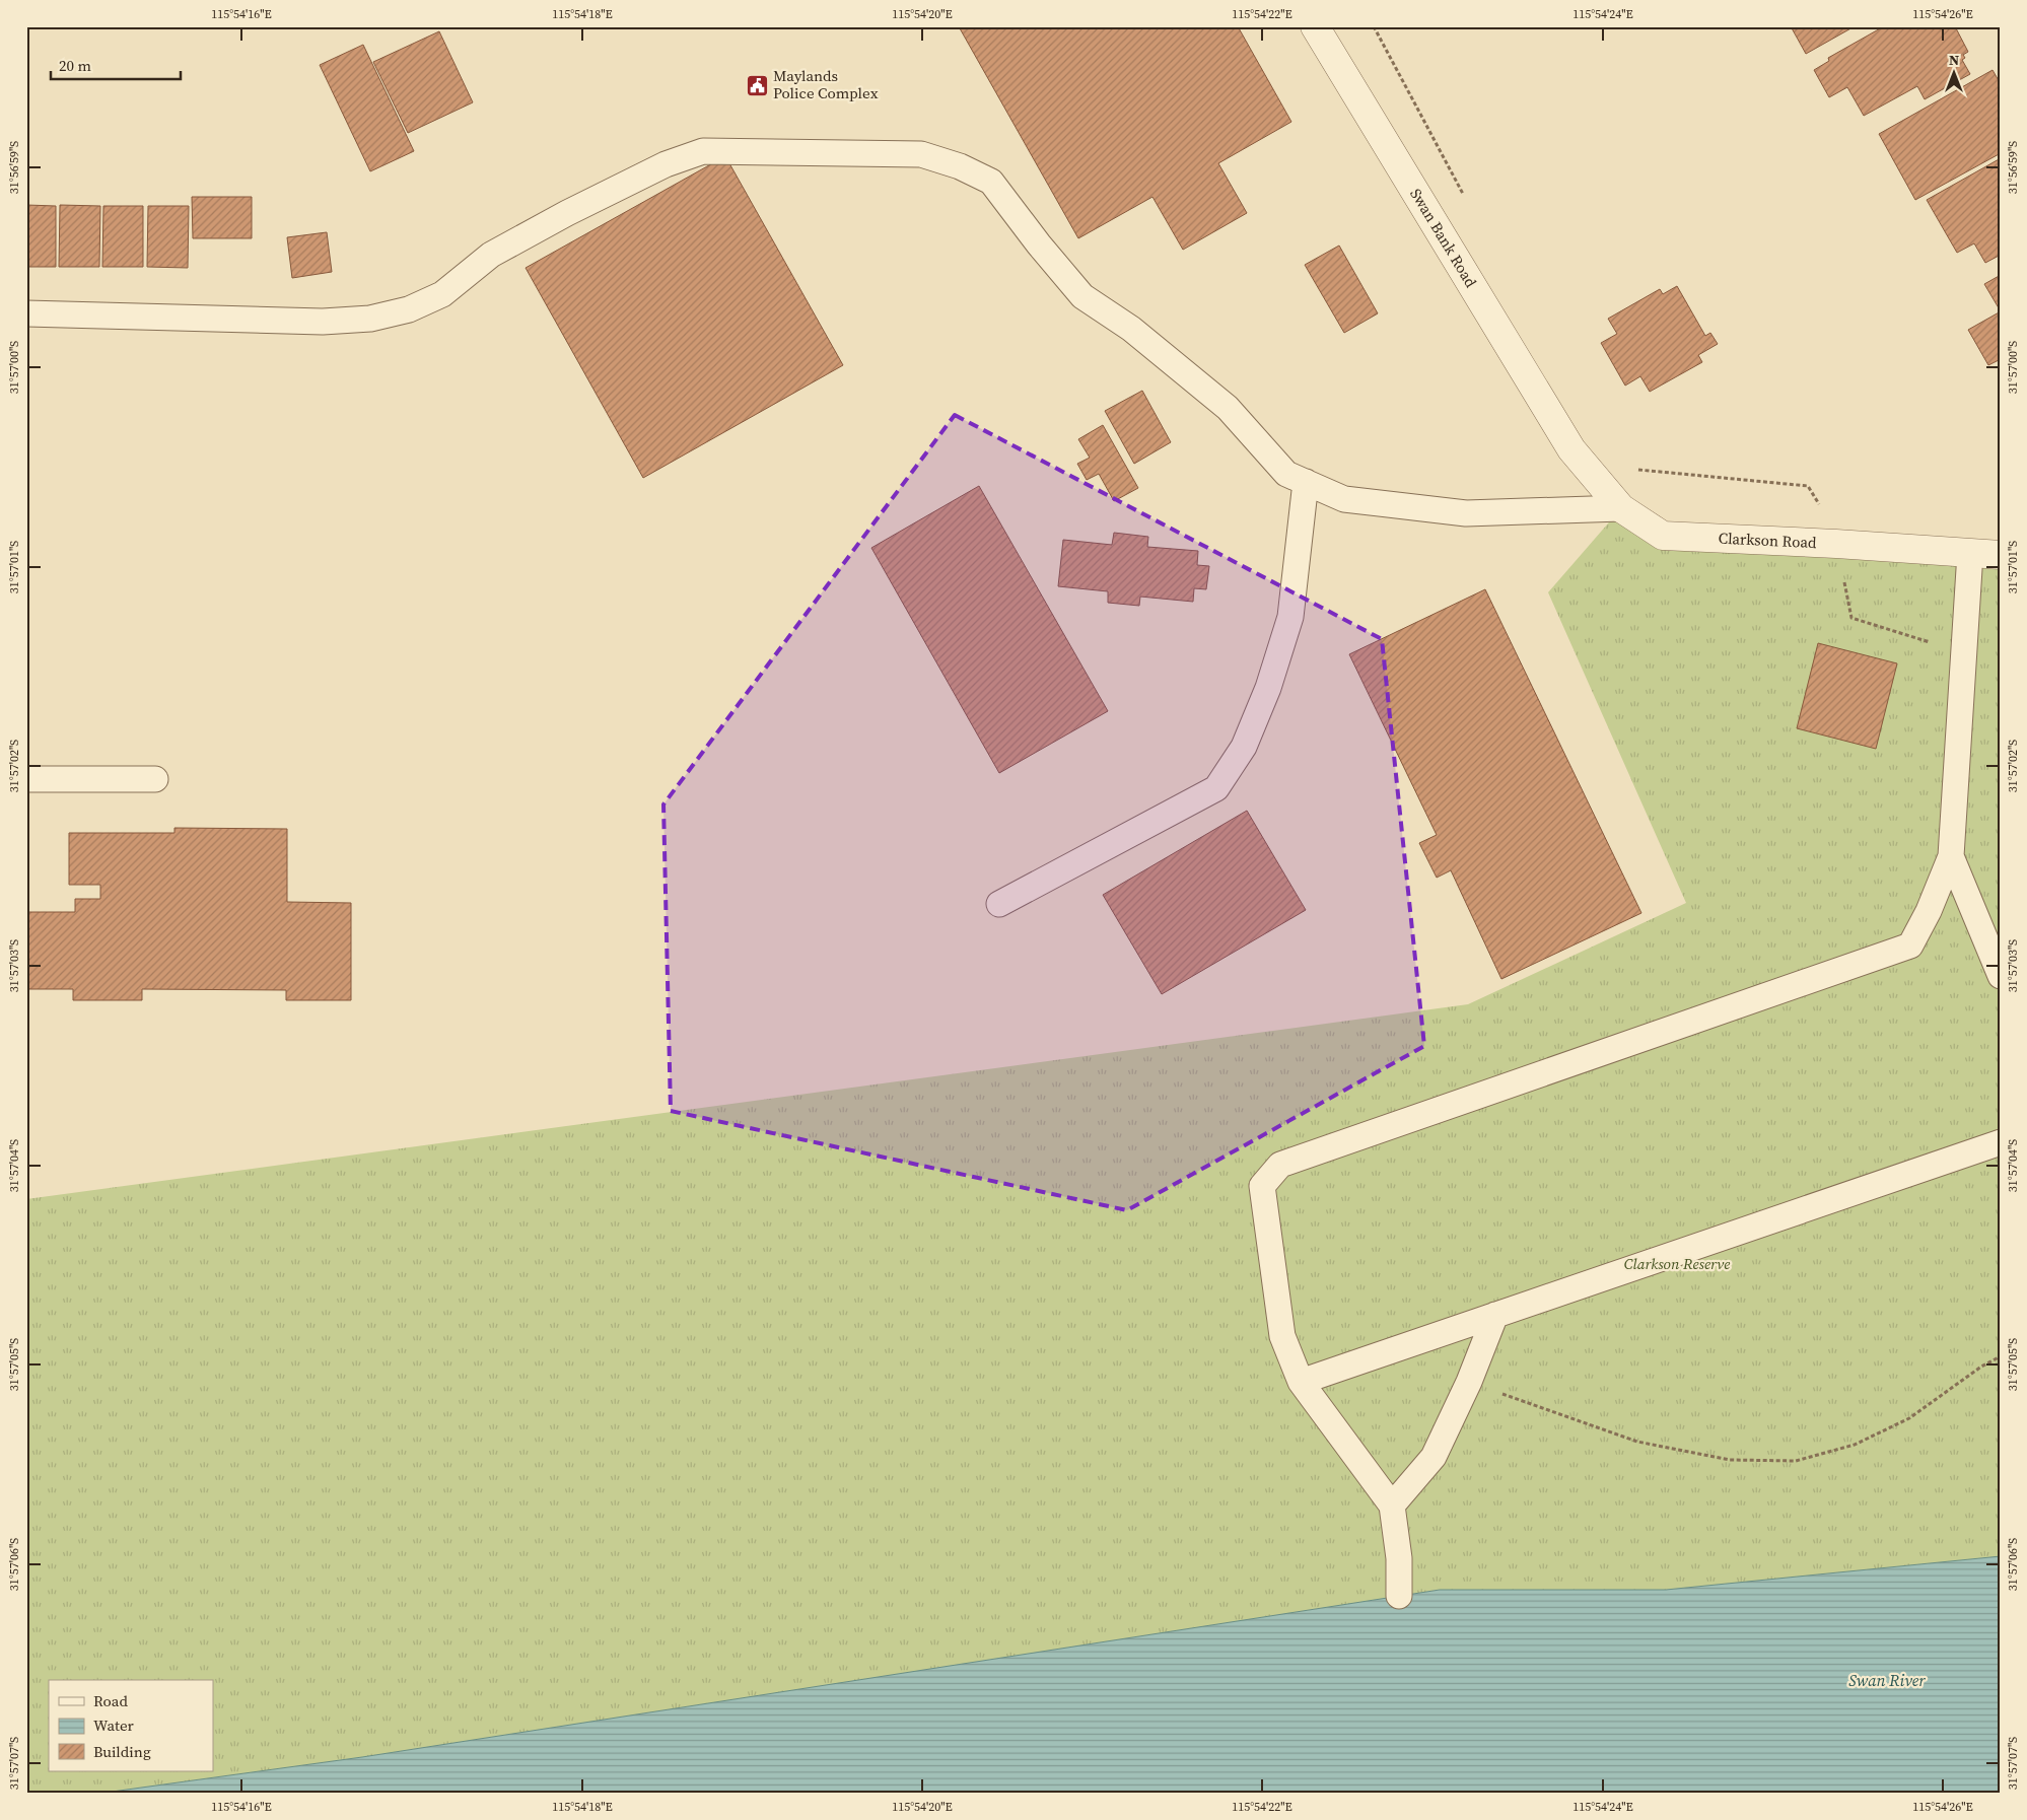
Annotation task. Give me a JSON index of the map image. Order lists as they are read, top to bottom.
{
  "streets": {
    "street": ["Swan Bank Road", "Clarkson Road"]
  },
  "crossings": [
    ["Swan Bank Road", "Clarkson Road"]
  ],
  "water": ["Swan River"],
  "parks": ["Clarkson Reserve"],
  "places": {
    "public building": ["Maylands Police Complex"]
  },
  "legend": ["Road", "Water", "Building"],
  "scale_bar": "20 m",
  "north": "top",
  "coordinates": [
    "115°54'16\"E",
    "115°54'18\"E",
    "115°54'20\"E",
    "115°54'22\"E",
    "115°54'24\"E",
    "115°54'26\"E",
    "31°56'59\"S",
    "31°57'00\"S",
    "31°57'01\"S",
    "31°57'02\"S",
    "31°57'03\"S",
    "31°57'04\"S",
    "31°57'05\"S",
    "31°57'06\"S",
    "31°57'07\"S"
  ]
}
